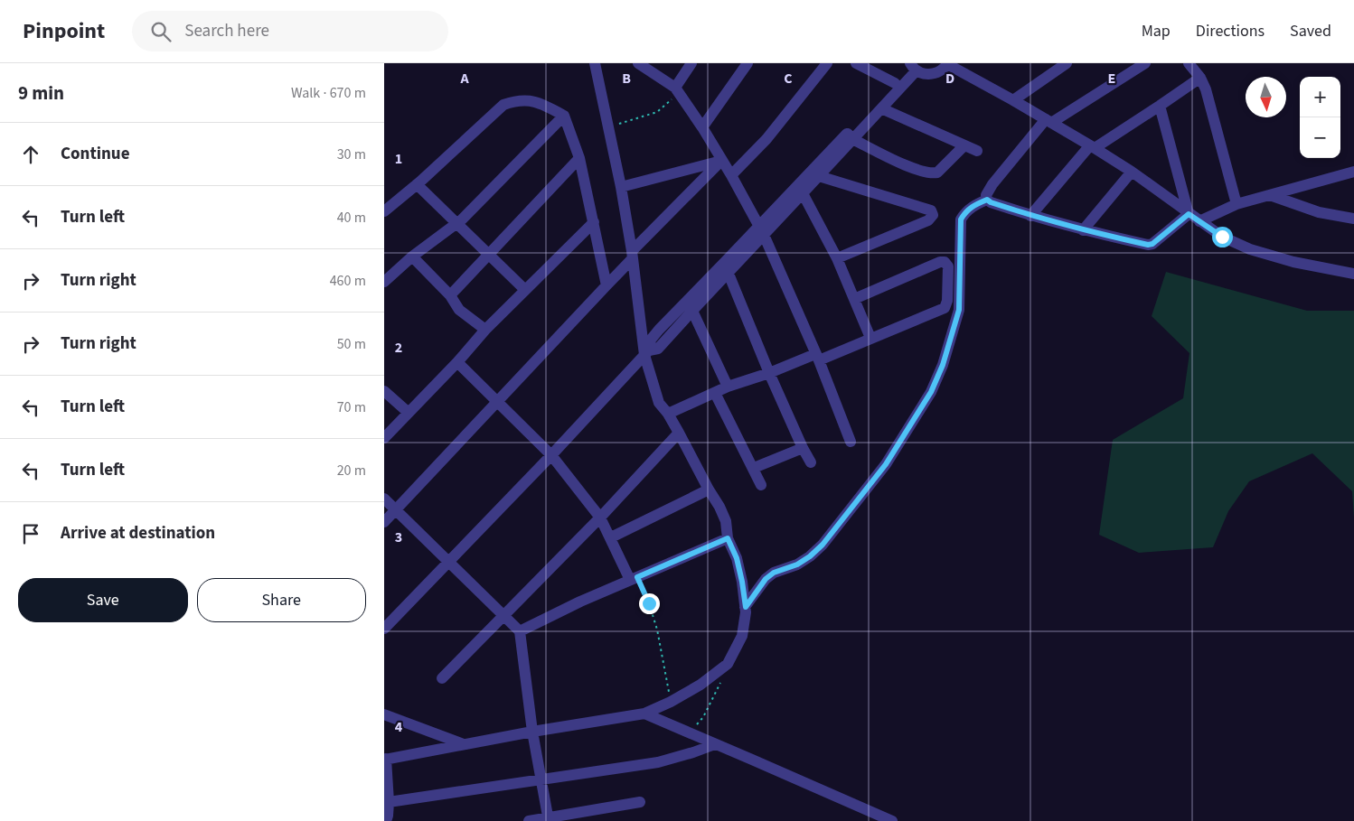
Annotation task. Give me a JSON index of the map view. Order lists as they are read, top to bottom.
{
  "north": "bottom",
  "page": {
    "header": "Pinpoint",
    "search": "Search here",
    "nav": ["Map", "Directions", "Saved"],
    "heading": ["9 min", "Walk · 670 m"],
    "map_buttons": ["+", "−"],
    "list": [
      ["Continue", "30 m"],
      ["Turn left", "40 m"],
      ["Turn right", "460 m"],
      ["Turn right", "50 m"],
      ["Turn left", "70 m"],
      ["Turn left", "20 m"],
      "Arrive at destination"
    ],
    "buttons": ["Save", "Share"]
  },
  "grid": {
    "columns": [
      "A",
      "B",
      "C",
      "D",
      "E"
    ],
    "rows": [
      "1",
      "2",
      "3",
      "4"
    ]
  }
}
